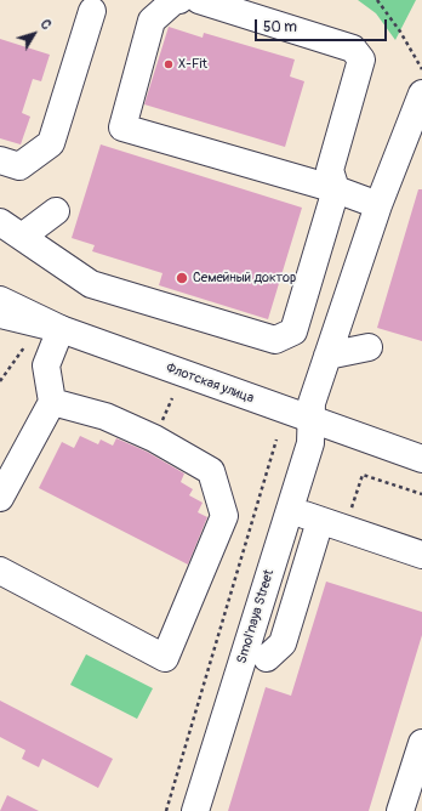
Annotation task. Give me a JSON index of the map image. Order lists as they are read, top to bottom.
{
  "streets": {
    "street": ["Флотская улица", "Smol'naya Street"]
  },
  "crossings": [
    ["Флотская улица", "Smol'naya Street"]
  ],
  "places": ["X-Fit", "Семейный доктор"],
  "scale_bar": "50 m",
  "north": "top right"
}
